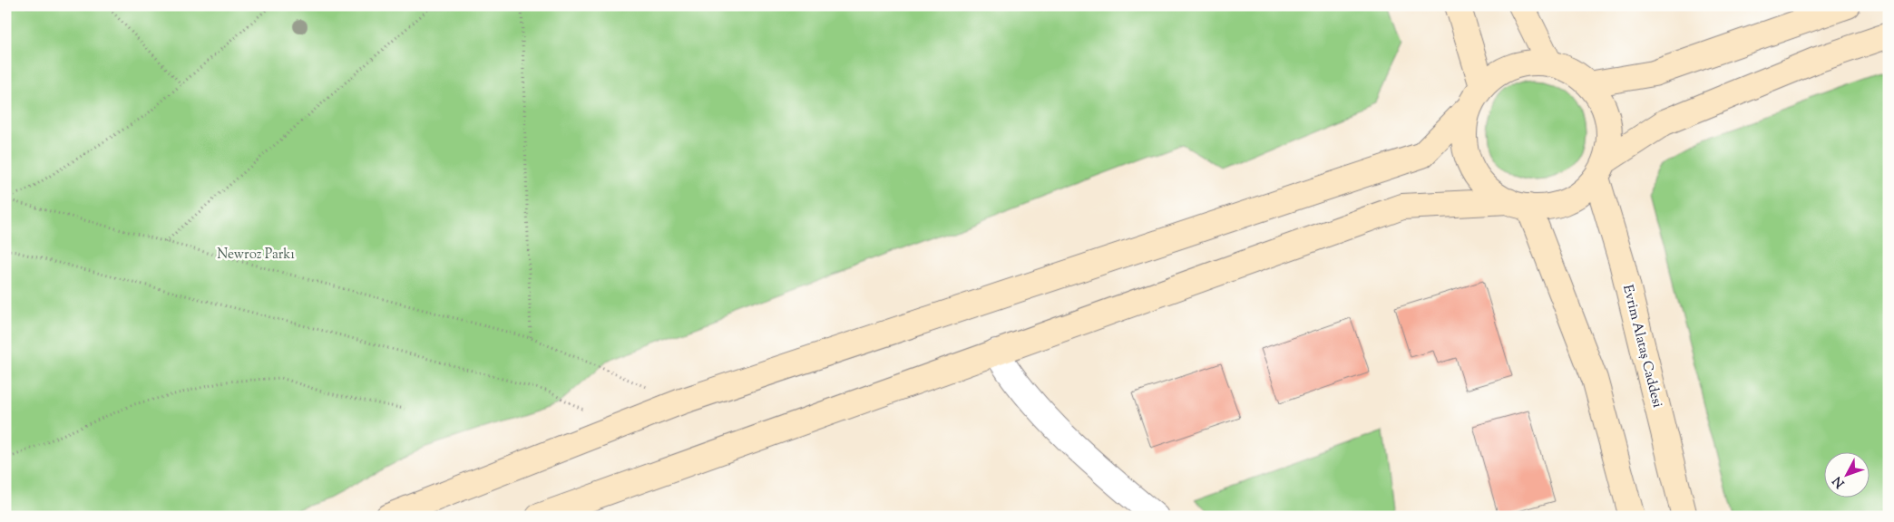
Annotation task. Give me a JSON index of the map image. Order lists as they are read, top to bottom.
{
  "streets": {
    "main road": ["Evrim Alataş Caddesi"]
  },
  "parks": ["Newroz Parkı"],
  "north": "bottom left"
}
